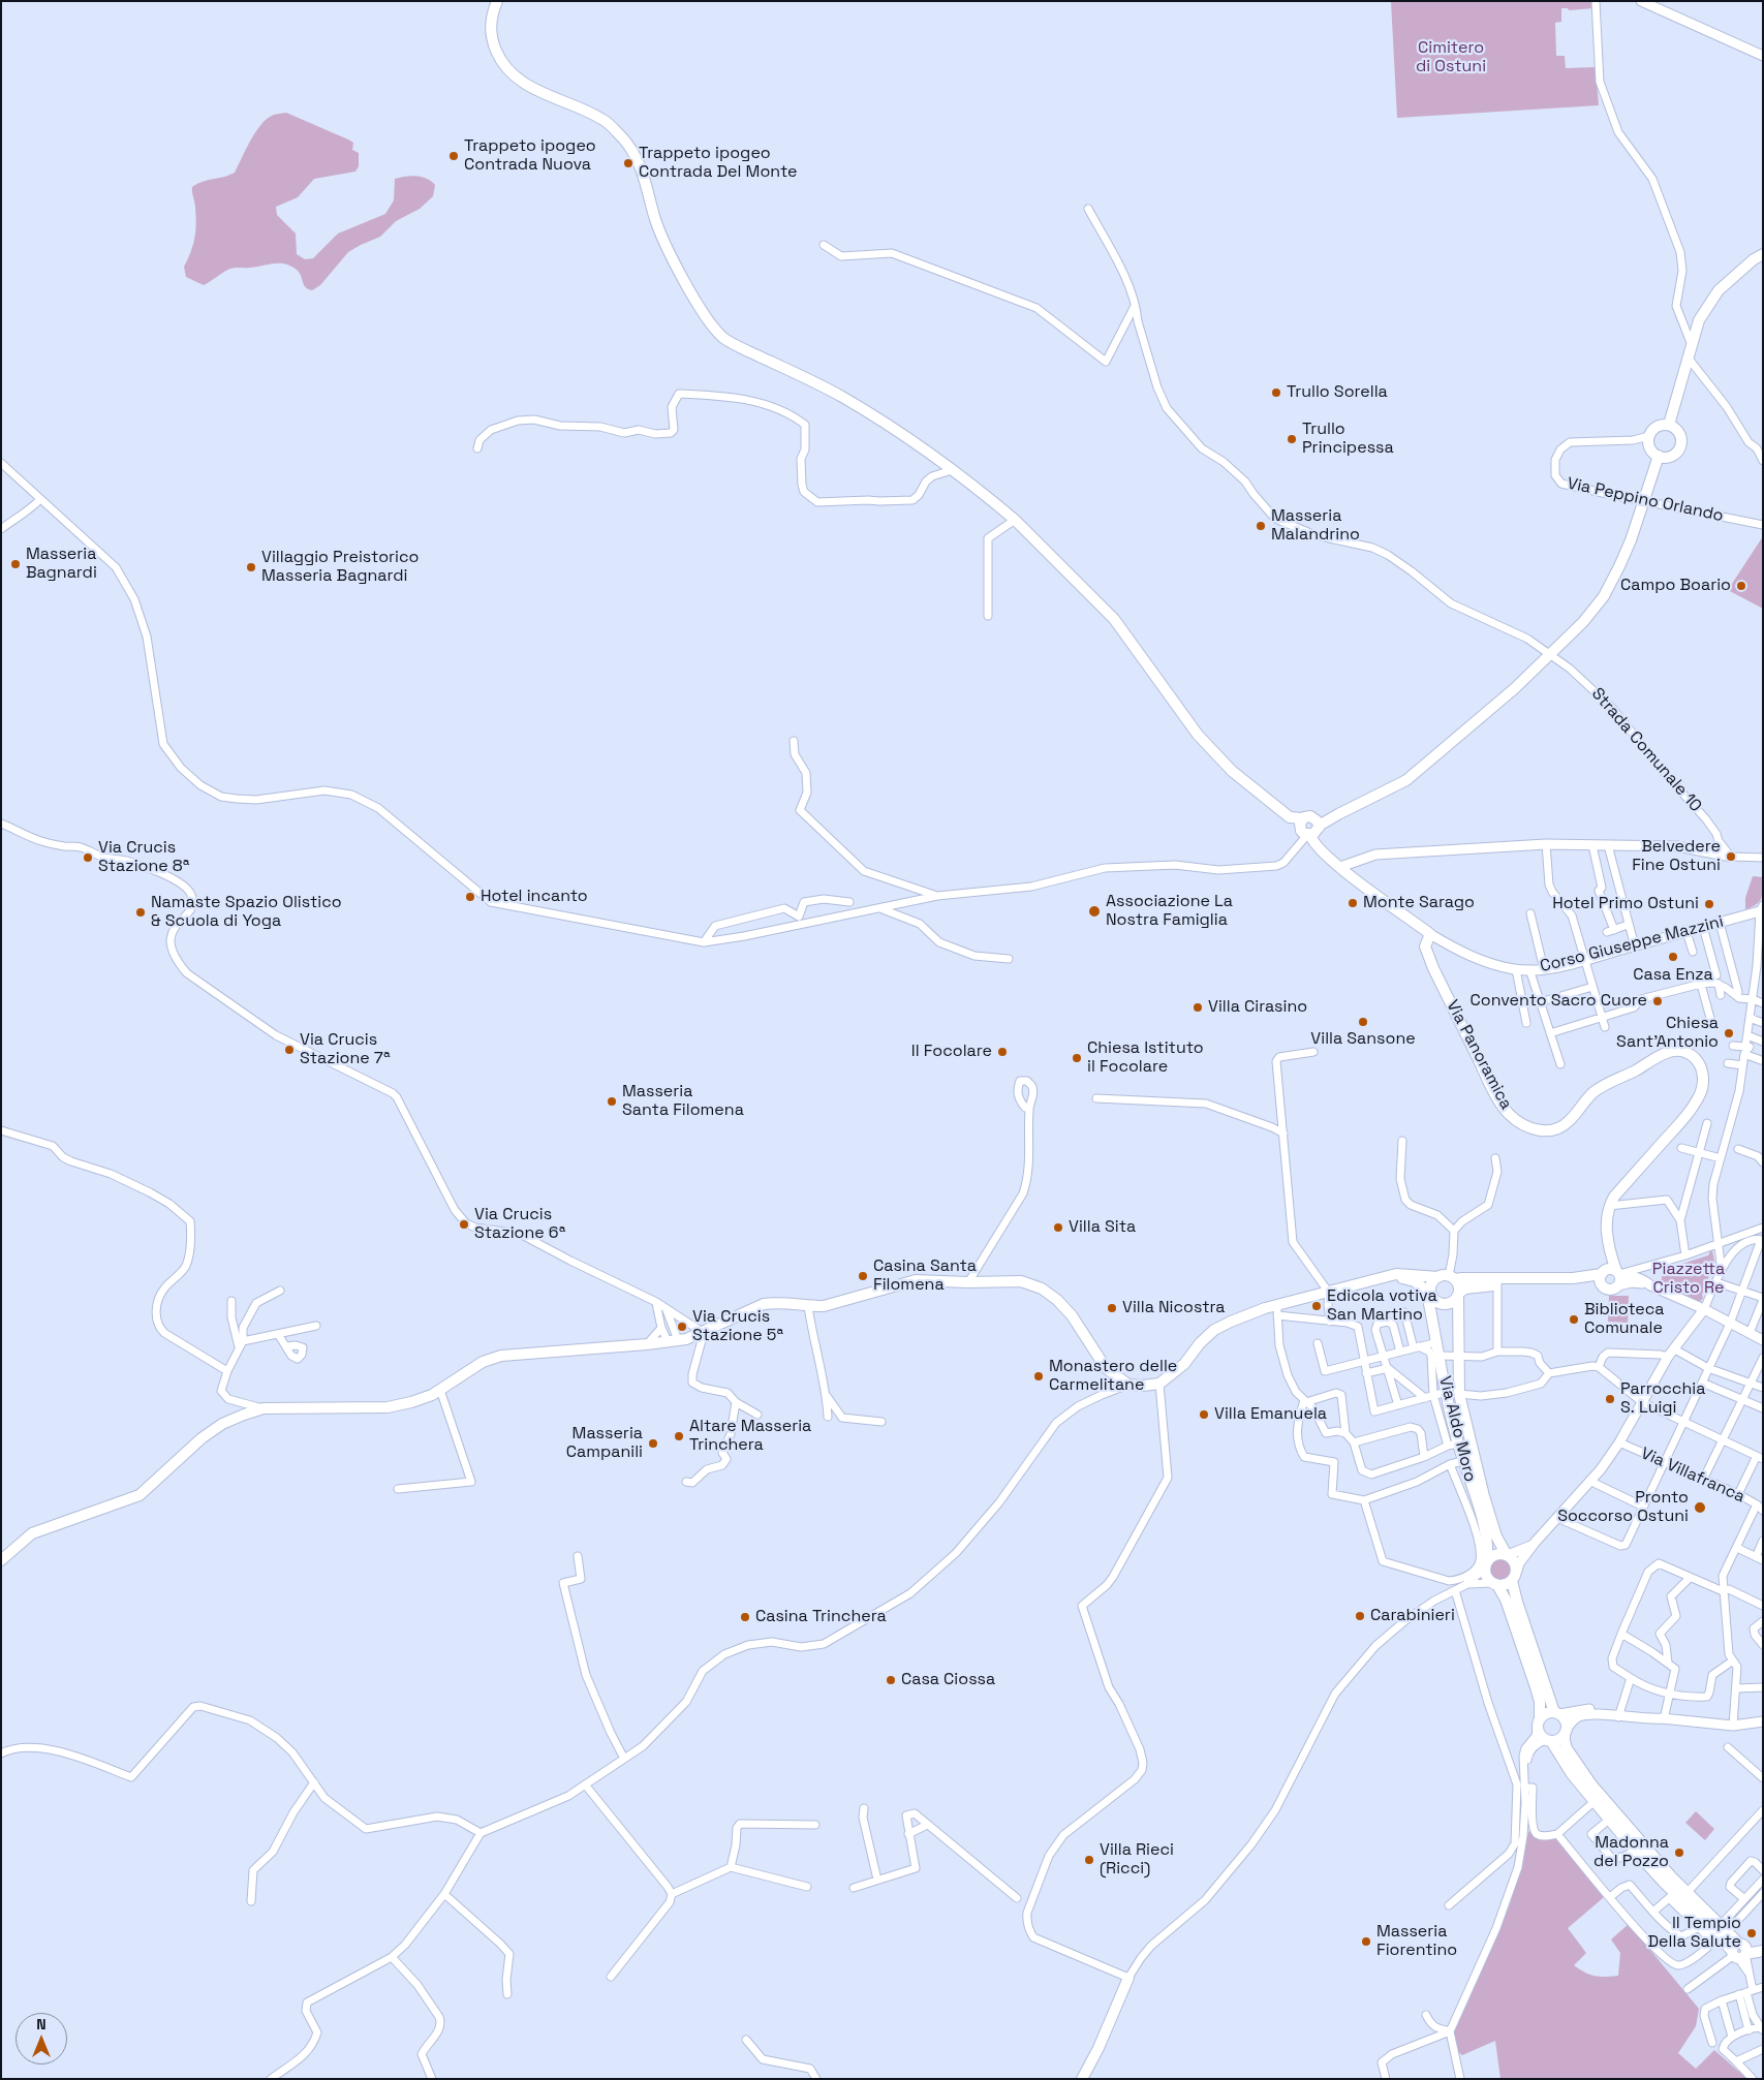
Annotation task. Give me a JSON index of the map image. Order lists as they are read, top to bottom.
{
  "streets": {
    "main road": ["Corso Giuseppe Mazzini", "Via Panoramica", "Via Aldo Moro"],
    "street": ["Via Peppino Orlando", "Strada Comunale 10", "Via Villafranca"]
  },
  "crossings": [
    ["Corso Giuseppe Mazzini", "Via Panoramica"]
  ],
  "parks": ["Cimitero di Ostuni", "Piazzetta Cristo Re"],
  "places": [
    "Trappeto ipogeo Contrada Nuova",
    "Trappeto ipogeo Contrada Del Monte",
    "Trullo Sorella",
    "Trullo Principessa",
    "Masseria Malandrino",
    "Masseria Bagnardi",
    "Villaggio Preistorico Masseria Bagnardi",
    "Campo Boario",
    "Belvedere Fine Ostuni",
    "Via Crucis Stazione 8ª",
    "Hotel incanto",
    "Monte Sarago",
    "Hotel Primo Ostuni",
    "Associazione La Nostra Famiglia",
    "Namaste Spazio Olistico & Scuola di Yoga",
    "Casa Enza",
    "Convento Sacro Cuore",
    "Villa Cirasino",
    "Villa Sansone",
    "Chiesa Sant'Antonio",
    "Via Crucis Stazione 7ª",
    "Il Focolare",
    "Chiesa Istituto il Focolare",
    "Masseria Santa Filomena",
    "Via Crucis Stazione 6ª",
    "Villa Sita",
    "Casina Santa Filomena",
    "Edicola votiva San Martino",
    "Villa Nicostra",
    "Biblioteca Comunale",
    "Via Crucis Stazione 5ª",
    "Monastero delle Carmelitane",
    "Parrocchia S. Luigi",
    "Villa Emanuela",
    "Altare Masseria Trinchera",
    "Masseria Campanili",
    "Pronto Soccorso Ostuni",
    "Carabinieri",
    "Casina Trinchera",
    "Casa Ciossa",
    "Madonna del Pozzo",
    "Villa Rieci (Ricci)",
    "Il Tempio Della Salute",
    "Masseria Fiorentino"
  ],
  "north": "top"
}
